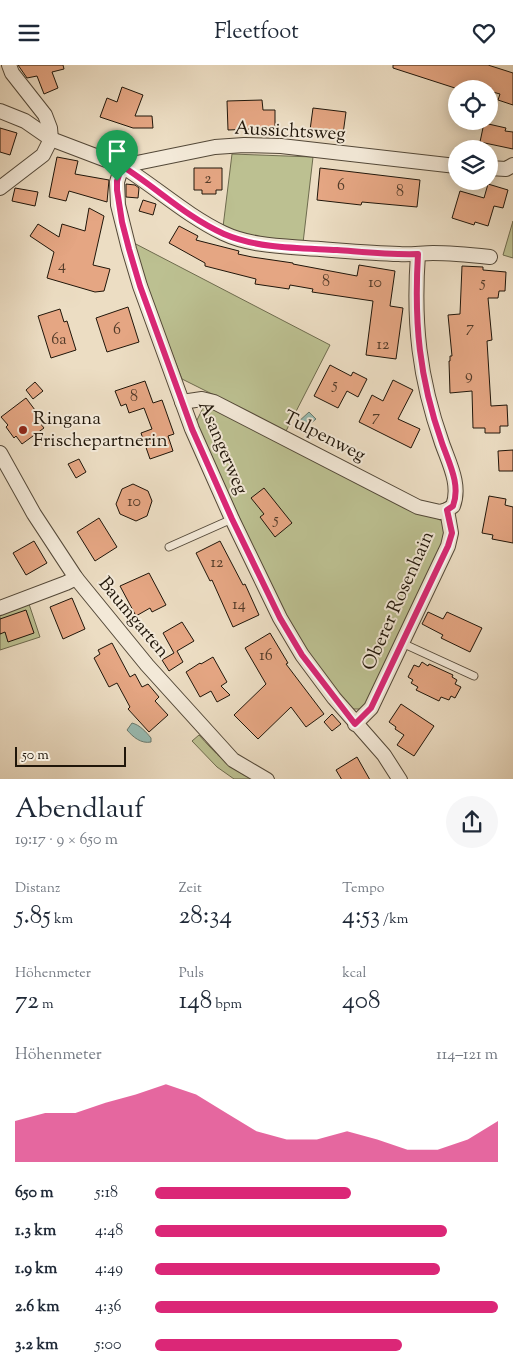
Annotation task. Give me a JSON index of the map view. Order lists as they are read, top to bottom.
{
  "streets": {
    "street": [
      "Aussichtsweg",
      "Tulpenweg",
      "Asangerweg",
      "Oberer Rosenhain",
      "Baumgarten"
    ]
  },
  "crossings": [
    ["Aussichtsweg", "Asangerweg"],
    ["Tulpenweg", "Asangerweg"],
    ["Tulpenweg", "Oberer Rosenhain"],
    ["Asangerweg", "Oberer Rosenhain"]
  ],
  "places": ["Ringana Frischepartnerin"],
  "house_numbers": [
    "2",
    "6",
    "8",
    "4",
    "8",
    "10",
    "5",
    "7",
    "6",
    "6a",
    "12",
    "9",
    "5",
    "8",
    "7",
    "10",
    "5",
    "12",
    "14",
    "16"
  ],
  "scale_bar": "50 m",
  "page": {
    "header": "Fleetfoot",
    "scale": "50 m",
    "heading": ["Abendlauf", "19:17 · 9 × 650 m"],
    "stats": [
      ["Distanz", "5.85 km"],
      ["Zeit", "28:34"],
      ["Tempo", "4:53 /km"],
      ["Höhenmeter", "72 m"],
      ["Puls", "148 bpm"],
      ["kcal", "408"]
    ],
    "chart": ["Höhenmeter", "114–121 m"],
    "list": [
      {
        "name": "650 m",
        "note": "5:18"
      },
      {
        "name": "1.3 km",
        "note": "4:48"
      },
      {
        "name": "1.9 km",
        "note": "4:49"
      },
      {
        "name": "2.6 km",
        "note": "4:36"
      },
      {
        "name": "3.2 km",
        "note": "5:00"
      }
    ]
  }
}
